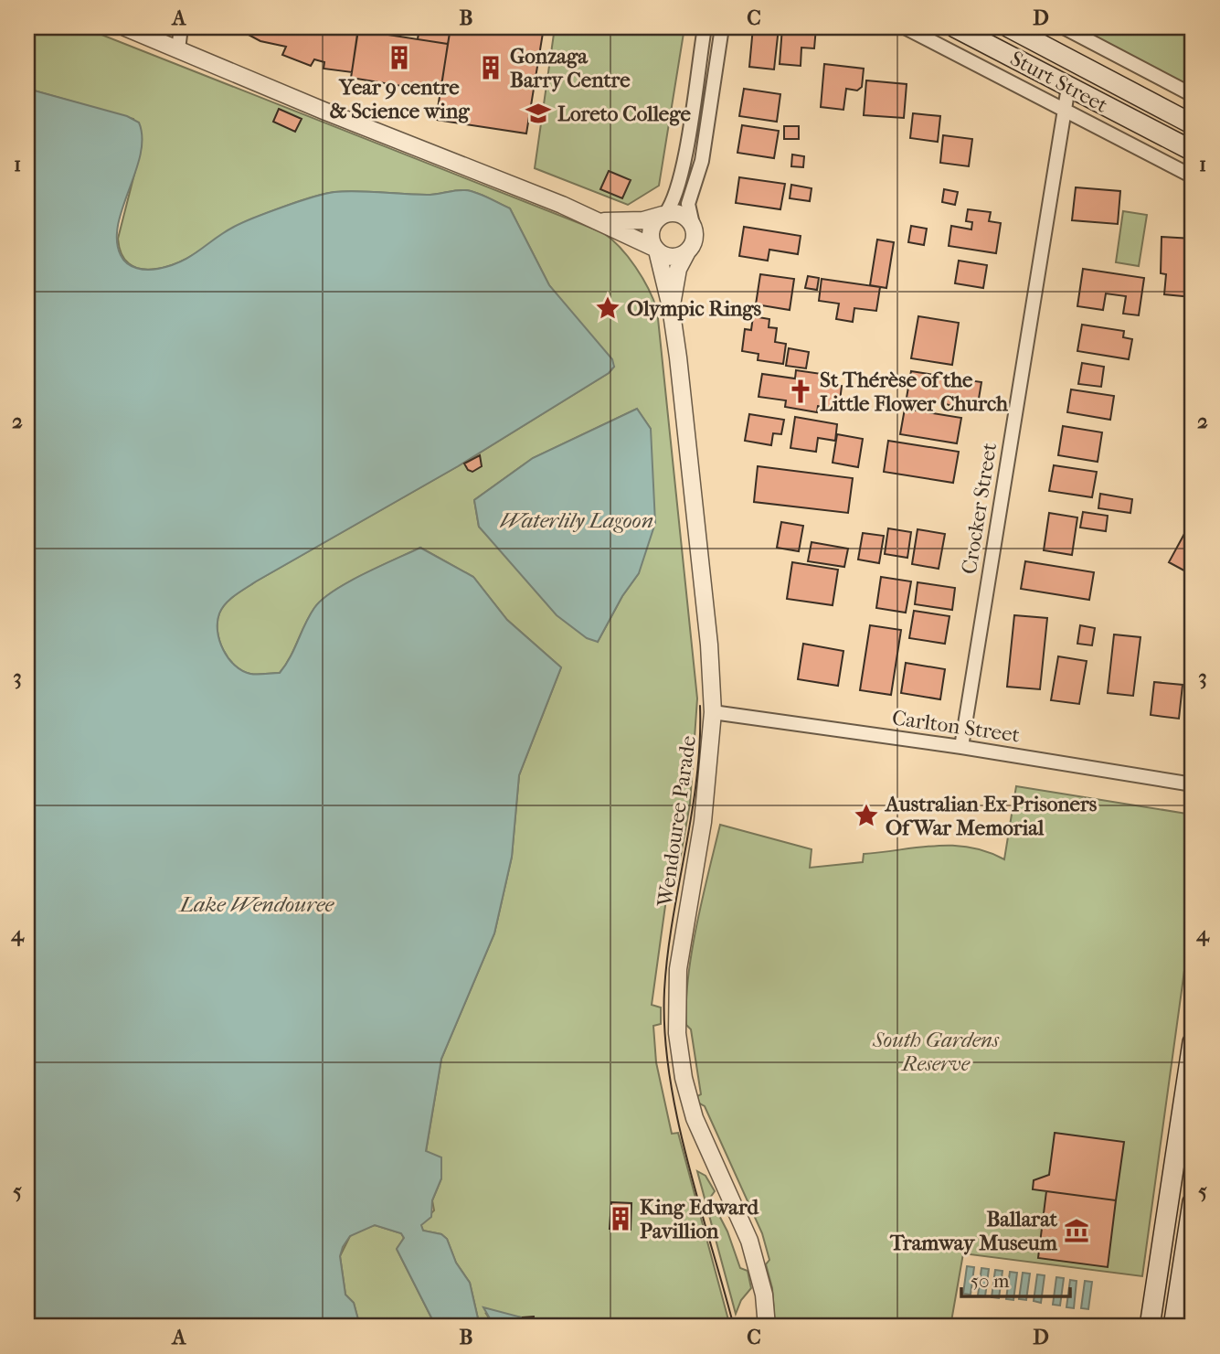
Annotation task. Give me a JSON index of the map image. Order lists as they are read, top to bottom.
{
  "streets": {
    "main road": ["Sturt Street"],
    "street": ["Crocker Street", "Carlton Street", "Wendouree Parade"]
  },
  "crossings": [
    ["Sturt Street", "Crocker Street"],
    ["Crocker Street", "Carlton Street"],
    ["Carlton Street", "Wendouree Parade"]
  ],
  "water": ["Waterlily Lagoon", "Lake Wendouree"],
  "parks": ["South Gardens Reserve"],
  "places": {
    "building": ["Year 9 centre & Science wing", "Gonzaga Barry Centre", "King Edward Pavillion"],
    "school or university": ["Loreto College"],
    "place": ["Olympic Rings", "Australian Ex Prisoners Of War Memorial"],
    "church": ["St Thérèse of the Little Flower Church"],
    "museum": ["Ballarat Tramway Museum"]
  },
  "scale_bar": "50 m",
  "grid": {
    "columns": [
      "A",
      "B",
      "C",
      "D"
    ],
    "rows": [
      "1",
      "2",
      "3",
      "4",
      "5"
    ]
  }
}
